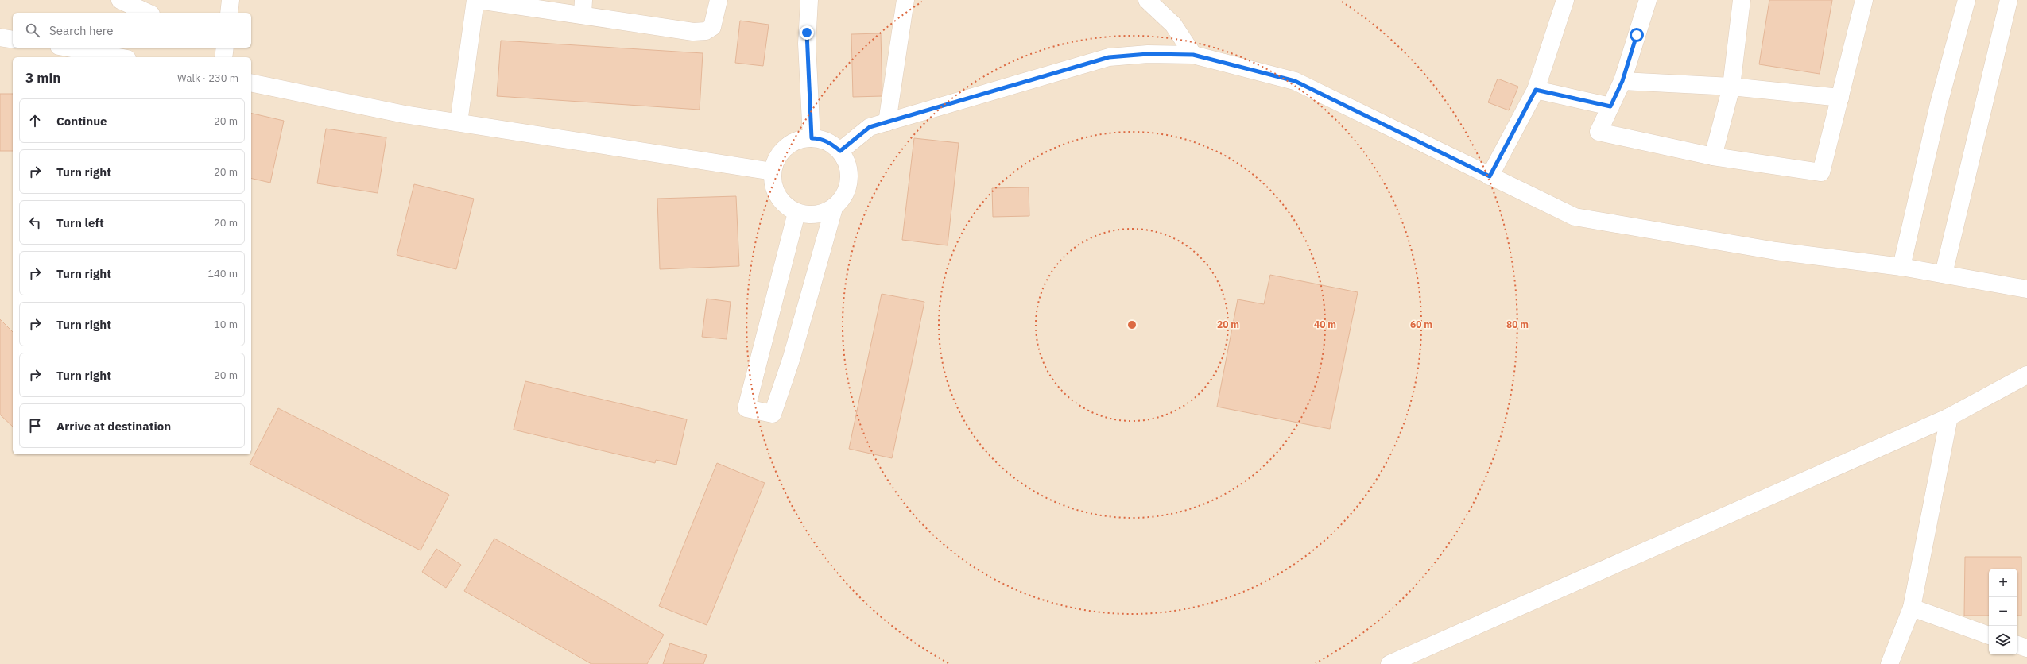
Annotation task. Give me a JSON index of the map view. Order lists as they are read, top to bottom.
{
  "page": {
    "search": "Search here",
    "heading": ["3 min", "Walk · 230 m"],
    "list": [
      ["Continue", "20 m"],
      ["Turn right", "20 m"],
      ["Turn left", "20 m"],
      ["Turn right", "140 m"],
      ["Turn right", "10 m"],
      ["Turn right", "20 m"],
      "Arrive at destination"
    ],
    "map_buttons": ["+", "−"]
  },
  "rings": [
    "20 m",
    "40 m",
    "60 m",
    "80 m"
  ]
}
